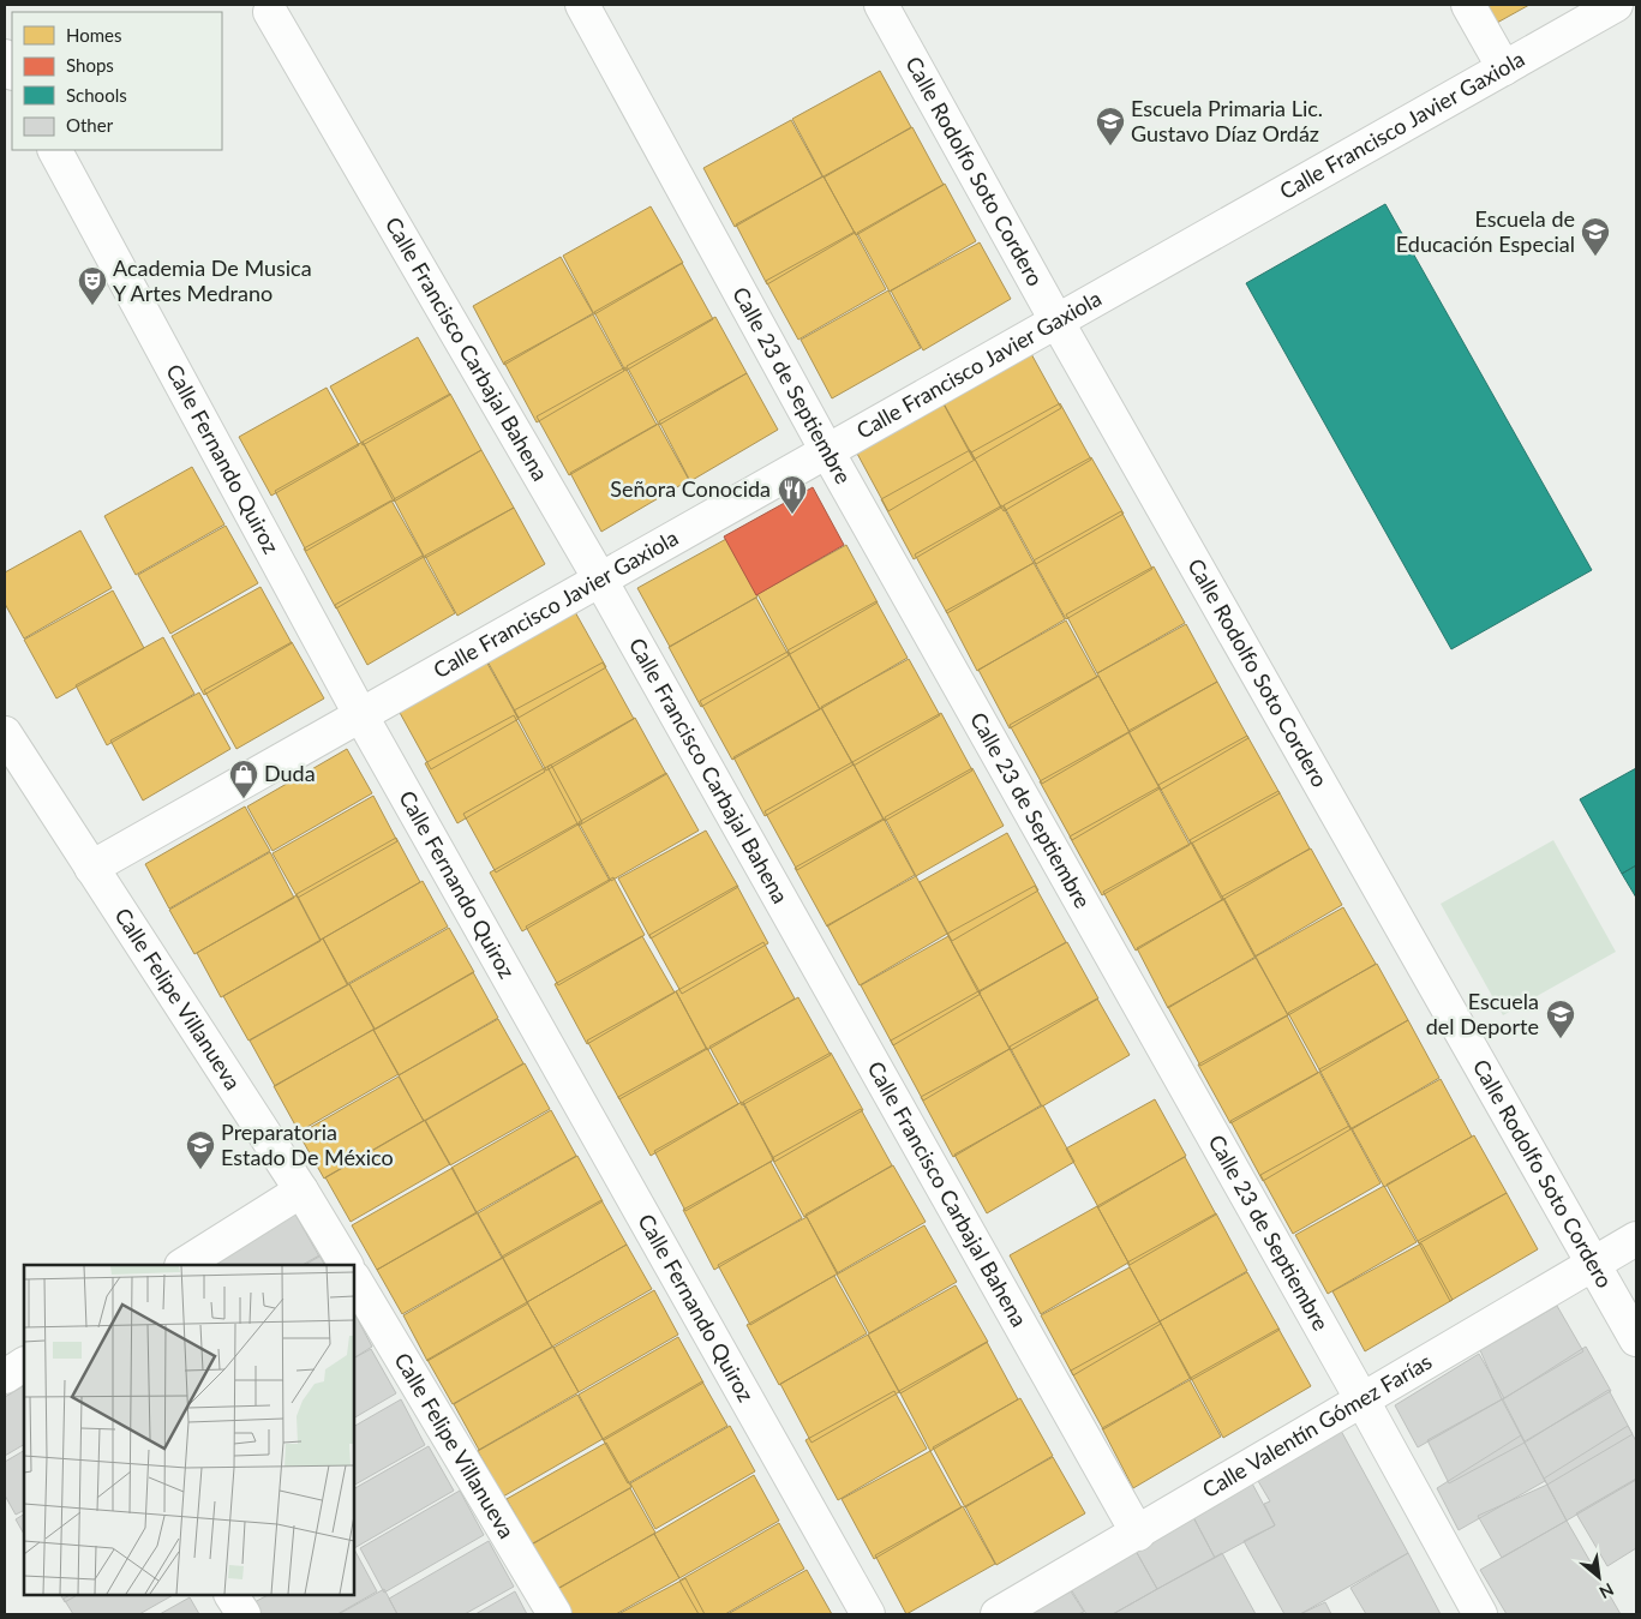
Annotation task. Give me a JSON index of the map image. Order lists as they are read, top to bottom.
{
  "streets": {
    "street": [
      "Calle Francisco Javier Gaxiola",
      "Calle Rodolfo Soto Cordero",
      "Calle Francisco Carbajal Bahena",
      "Calle 23 de Septiembre",
      "Calle Fernando Quiroz",
      "Calle Felipe Villanueva",
      "Calle Valentín Gómez Farías"
    ]
  },
  "crossings": [
    ["Calle Francisco Javier Gaxiola", "Calle Rodolfo Soto Cordero"],
    ["Calle Francisco Javier Gaxiola", "Calle Francisco Carbajal Bahena"],
    ["Calle Francisco Javier Gaxiola", "Calle 23 de Septiembre"],
    ["Calle Francisco Javier Gaxiola", "Calle Fernando Quiroz"],
    ["Calle Francisco Javier Gaxiola", "Calle Felipe Villanueva"],
    ["Calle Rodolfo Soto Cordero", "Calle Valentín Gómez Farías"],
    ["Calle Francisco Carbajal Bahena", "Calle Valentín Gómez Farías"],
    ["Calle 23 de Septiembre", "Calle Valentín Gómez Farías"]
  ],
  "places": {
    "school or university": [
      "Escuela Primaria Lic. Gustavo Díaz Ordáz",
      "Escuela de Educación Especial",
      "Escuela del Deporte",
      "Preparatoria Estado De México"
    ],
    "theatre": ["Academia De Musica Y Artes Medrano"],
    "restaurant": ["Señora Conocida"],
    "shop": ["Duda"]
  },
  "legend": [
    "Homes",
    "Shops",
    "Schools",
    "Other"
  ],
  "north": "bottom right"
}
